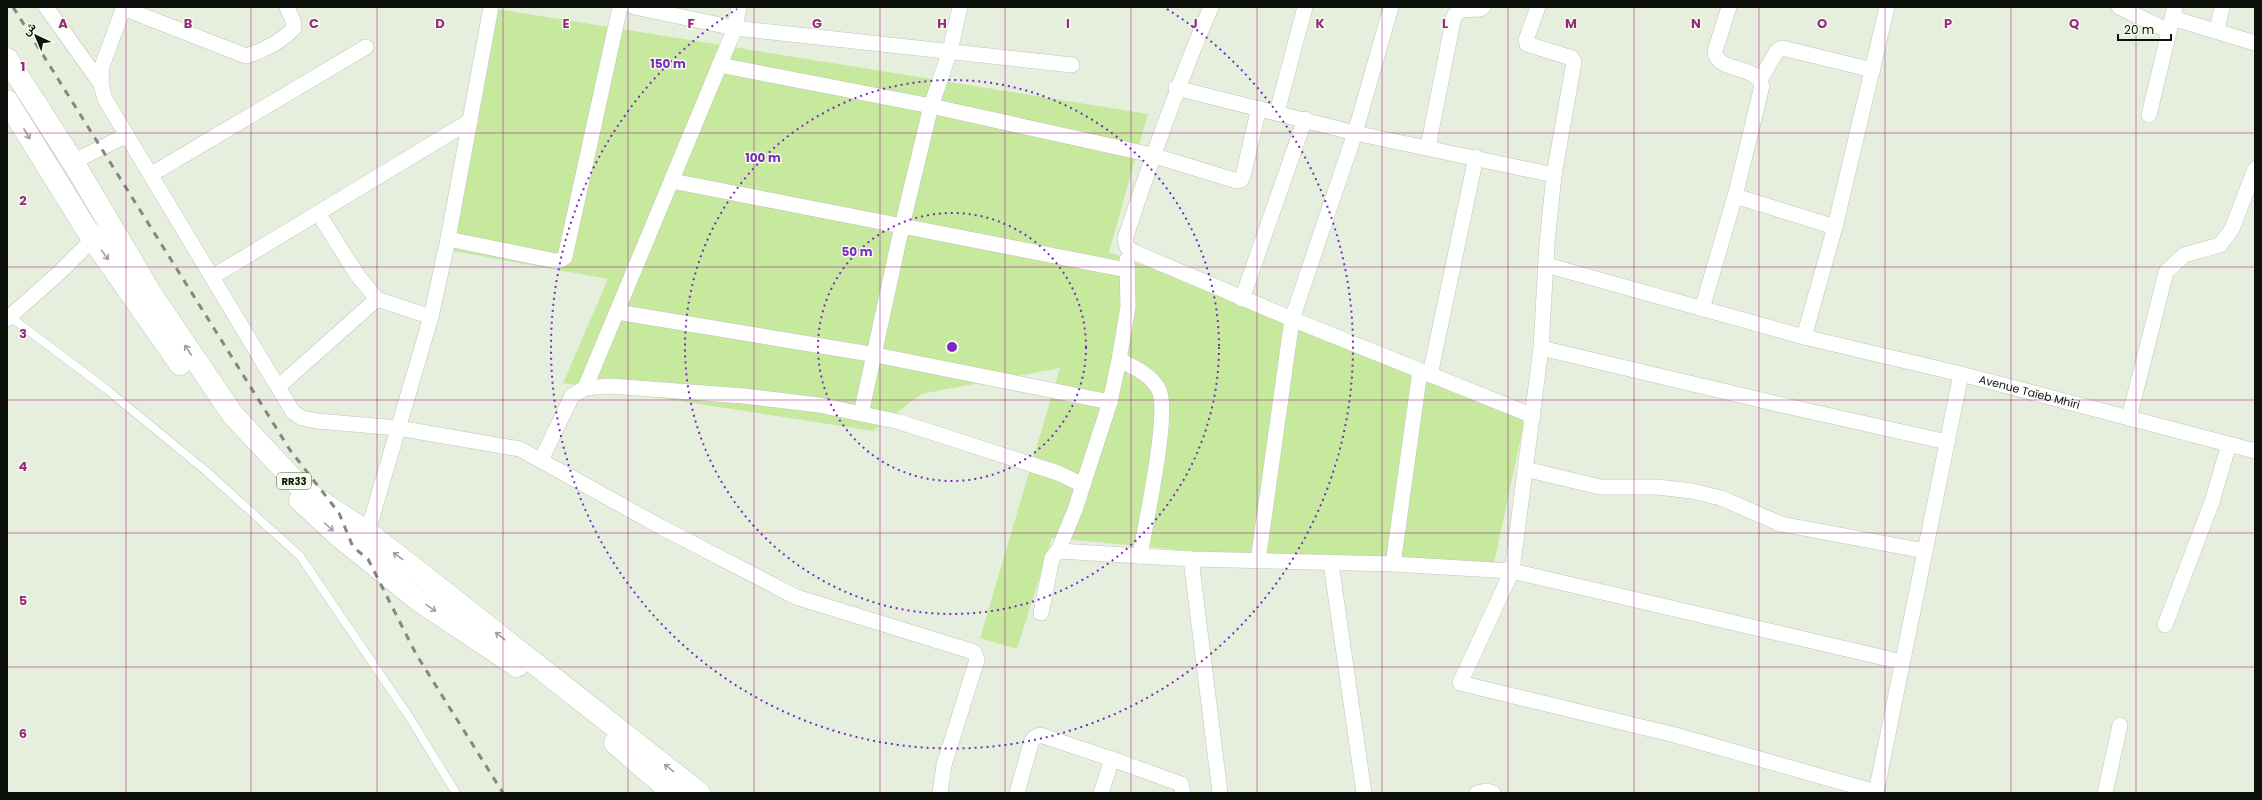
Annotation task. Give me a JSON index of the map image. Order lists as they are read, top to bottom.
{
  "streets": {
    "highway": ["RR33"],
    "street": ["Avenue Taïeb Mhiri"]
  },
  "scale_bar": "20 m",
  "north": "top left",
  "grid": {
    "columns": [
      "A",
      "B",
      "C",
      "D",
      "E",
      "F",
      "G",
      "H",
      "I",
      "J",
      "K",
      "L",
      "M",
      "N",
      "O",
      "P",
      "Q"
    ],
    "rows": [
      "1",
      "2",
      "3",
      "4",
      "5",
      "6"
    ]
  },
  "rings": ["150 m", "100 m", "50 m"]
}
